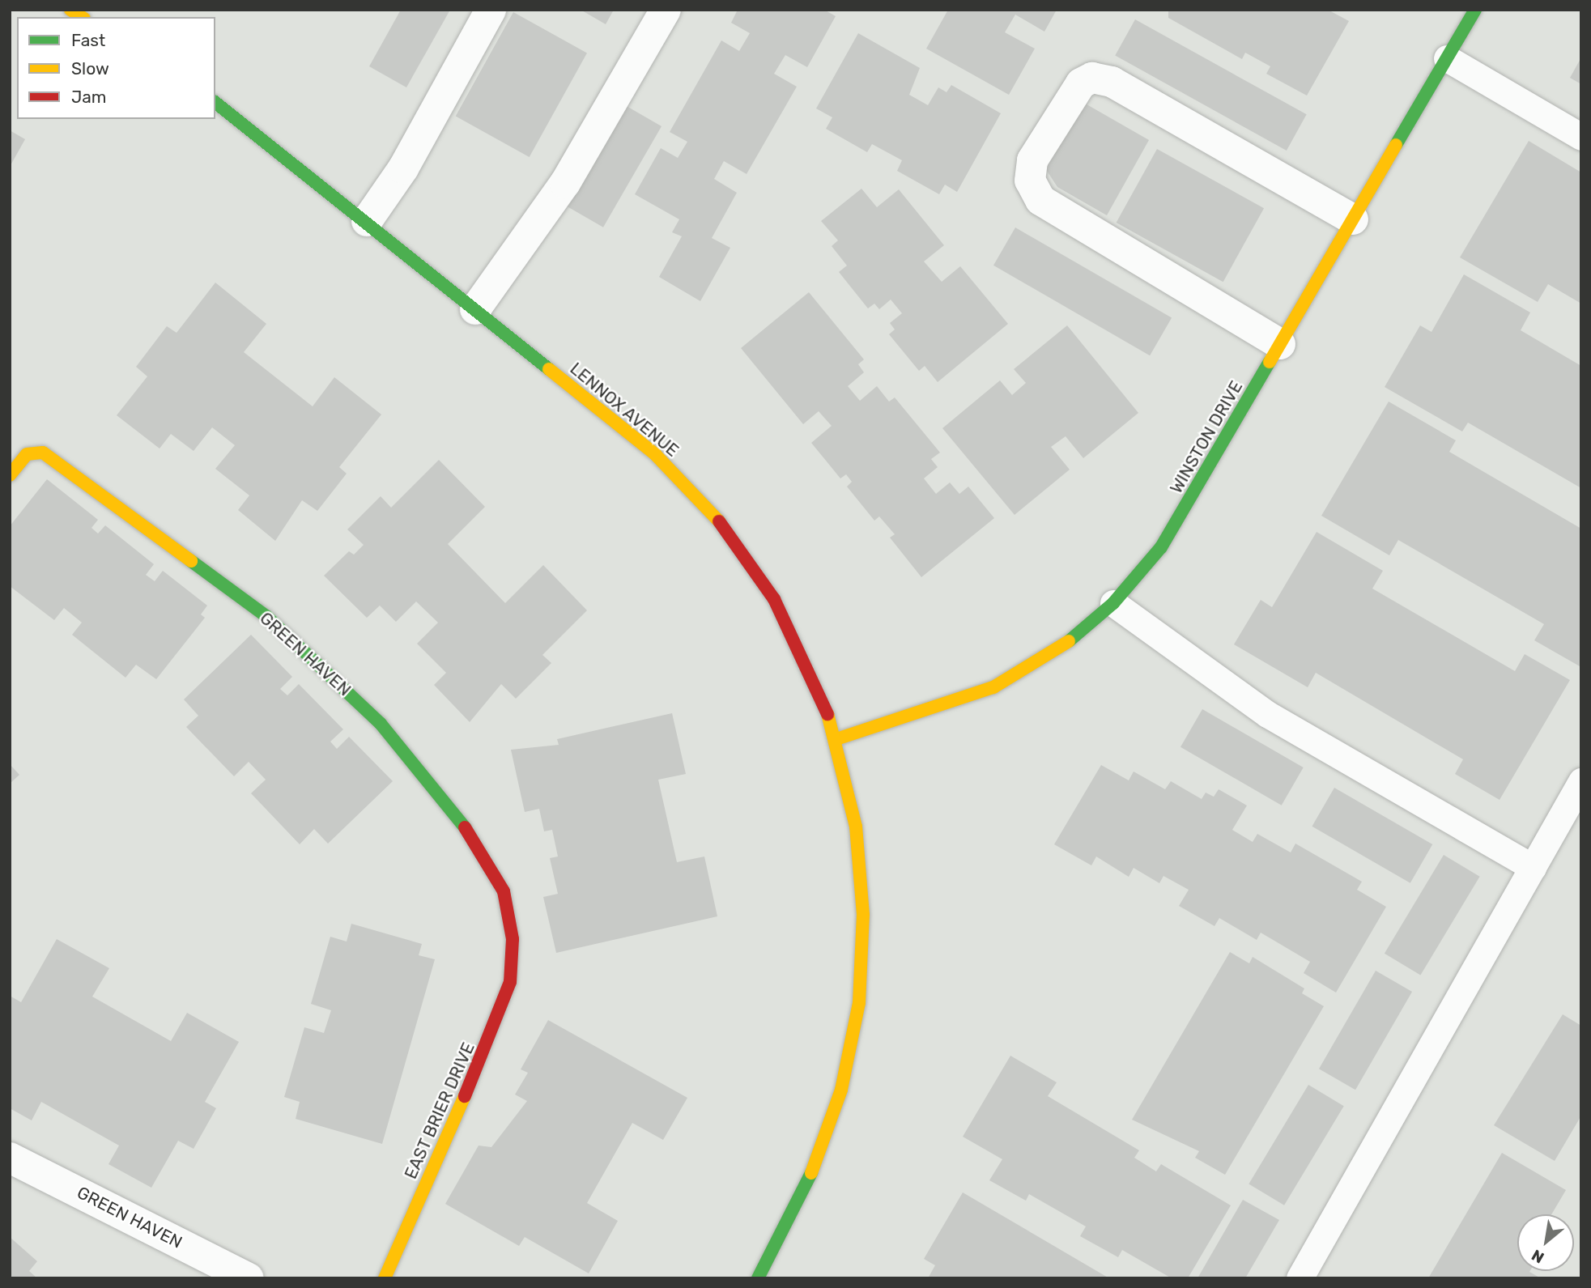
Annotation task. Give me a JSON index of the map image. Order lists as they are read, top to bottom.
{
  "streets": {
    "street": [
      "LENNOX AVENUE",
      "WINSTON DRIVE",
      "GREEN HAVEN",
      "EAST BRIER DRIVE"
    ]
  },
  "crossings": [
    ["LENNOX AVENUE", "WINSTON DRIVE"],
    ["GREEN HAVEN", "EAST BRIER DRIVE"]
  ],
  "legend": ["Fast", "Slow", "Jam"],
  "north": "bottom left"
}
